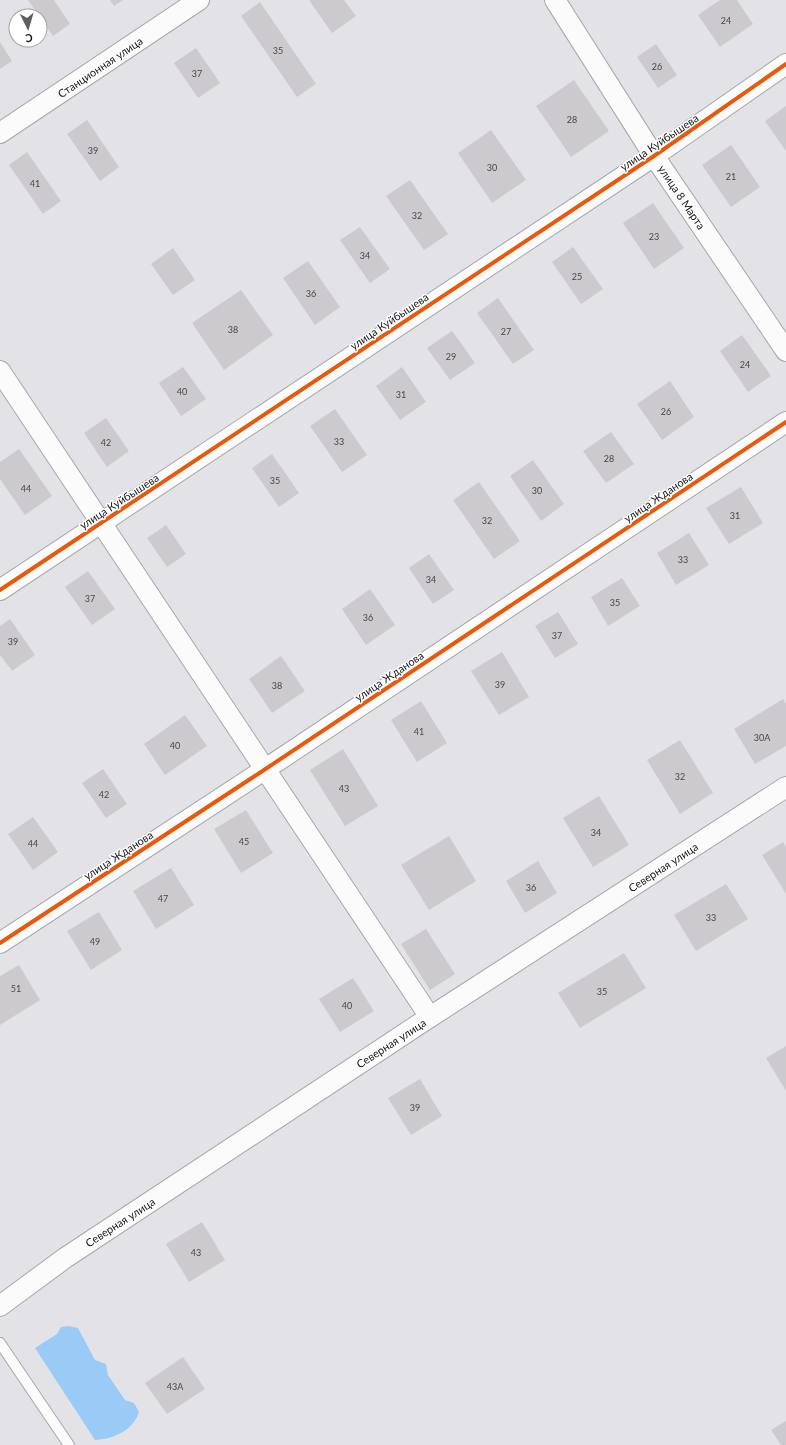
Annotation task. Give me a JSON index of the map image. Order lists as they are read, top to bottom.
{
  "streets": {
    "street": [
      "Станционная улица",
      "улица Куйбышева",
      "улица 8 Марта",
      "улица Жданова",
      "Северная улица"
    ]
  },
  "crossings": [
    ["улица Куйбышева", "улица 8 Марта"]
  ],
  "house_numbers": [
    "24",
    "35",
    "26",
    "37",
    "28",
    "39",
    "30",
    "21",
    "41",
    "32",
    "23",
    "34",
    "25",
    "36",
    "38",
    "27",
    "29",
    "24",
    "40",
    "31",
    "26",
    "33",
    "42",
    "28",
    "35",
    "44",
    "30",
    "31",
    "32",
    "33",
    "34",
    "37",
    "35",
    "36",
    "37",
    "39",
    "39",
    "38",
    "41",
    "30А",
    "40",
    "32",
    "43",
    "42",
    "34",
    "45",
    "44",
    "36",
    "47",
    "33",
    "49",
    "51",
    "35",
    "40",
    "39",
    "43",
    "43А"
  ],
  "north": "bottom"
}
